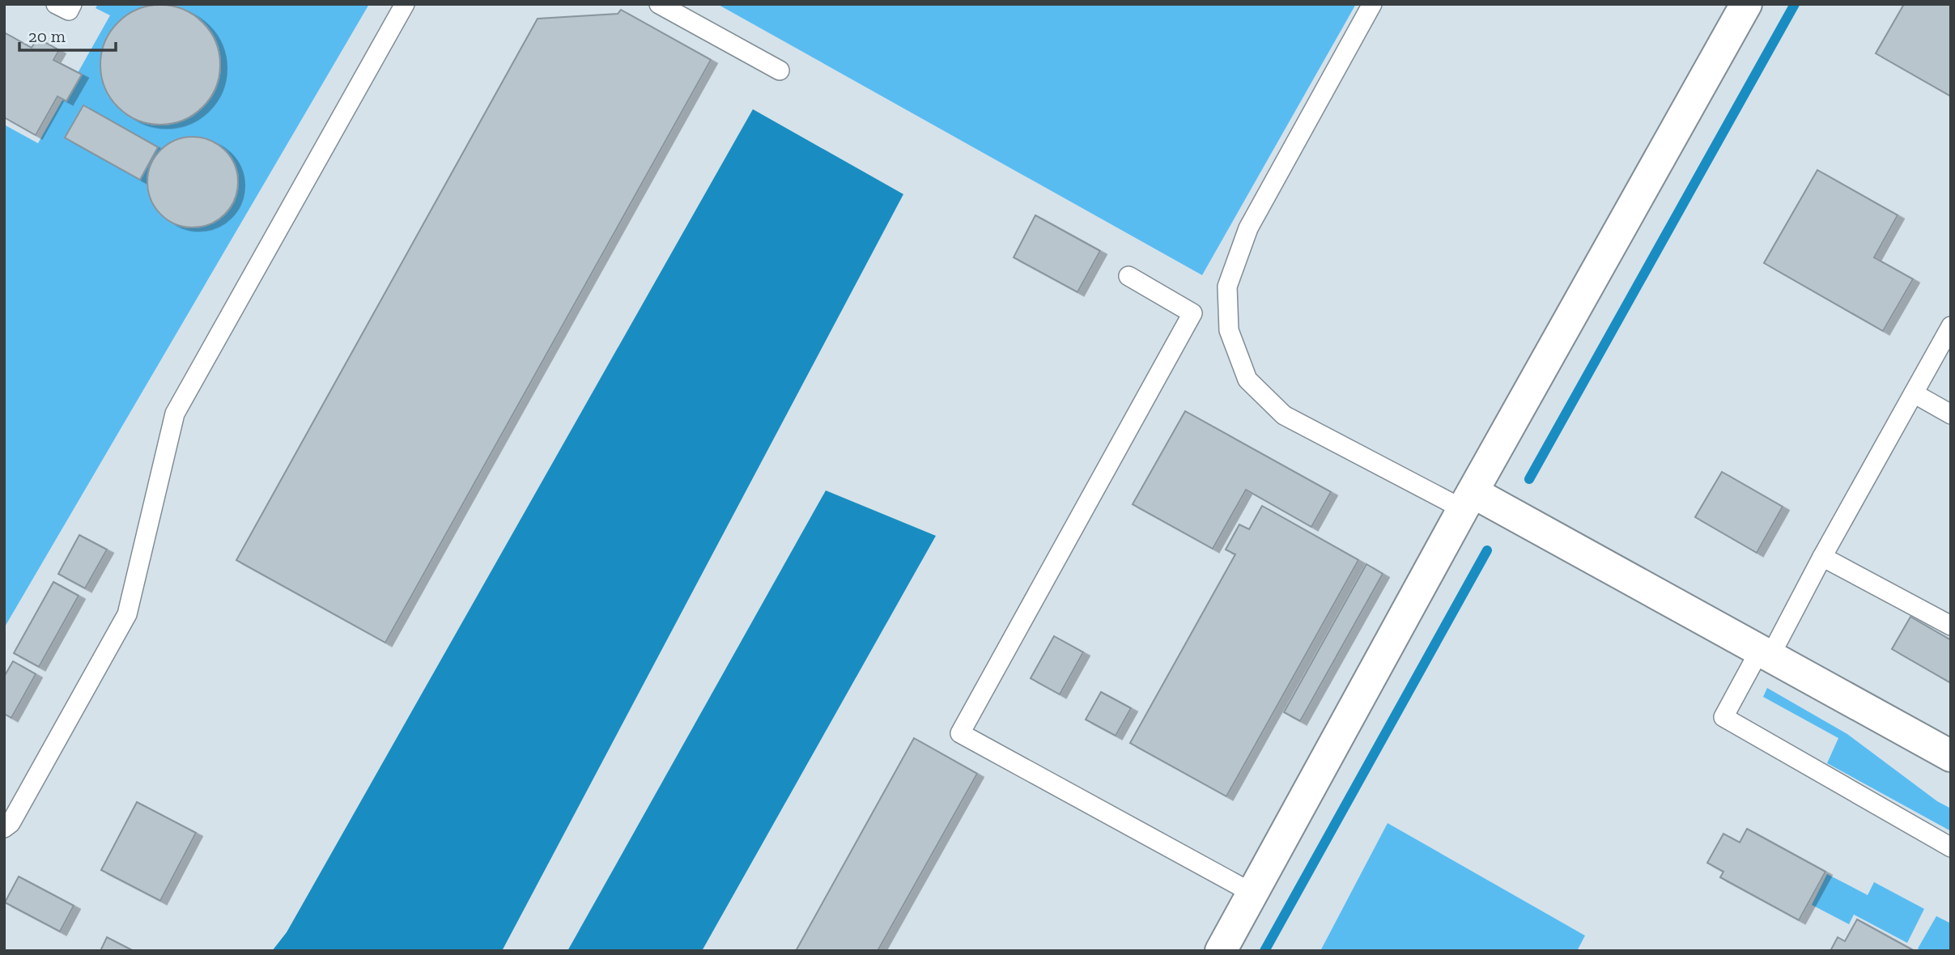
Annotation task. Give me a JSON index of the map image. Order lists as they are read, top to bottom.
{
  "scale_bar": "20 m"
}
